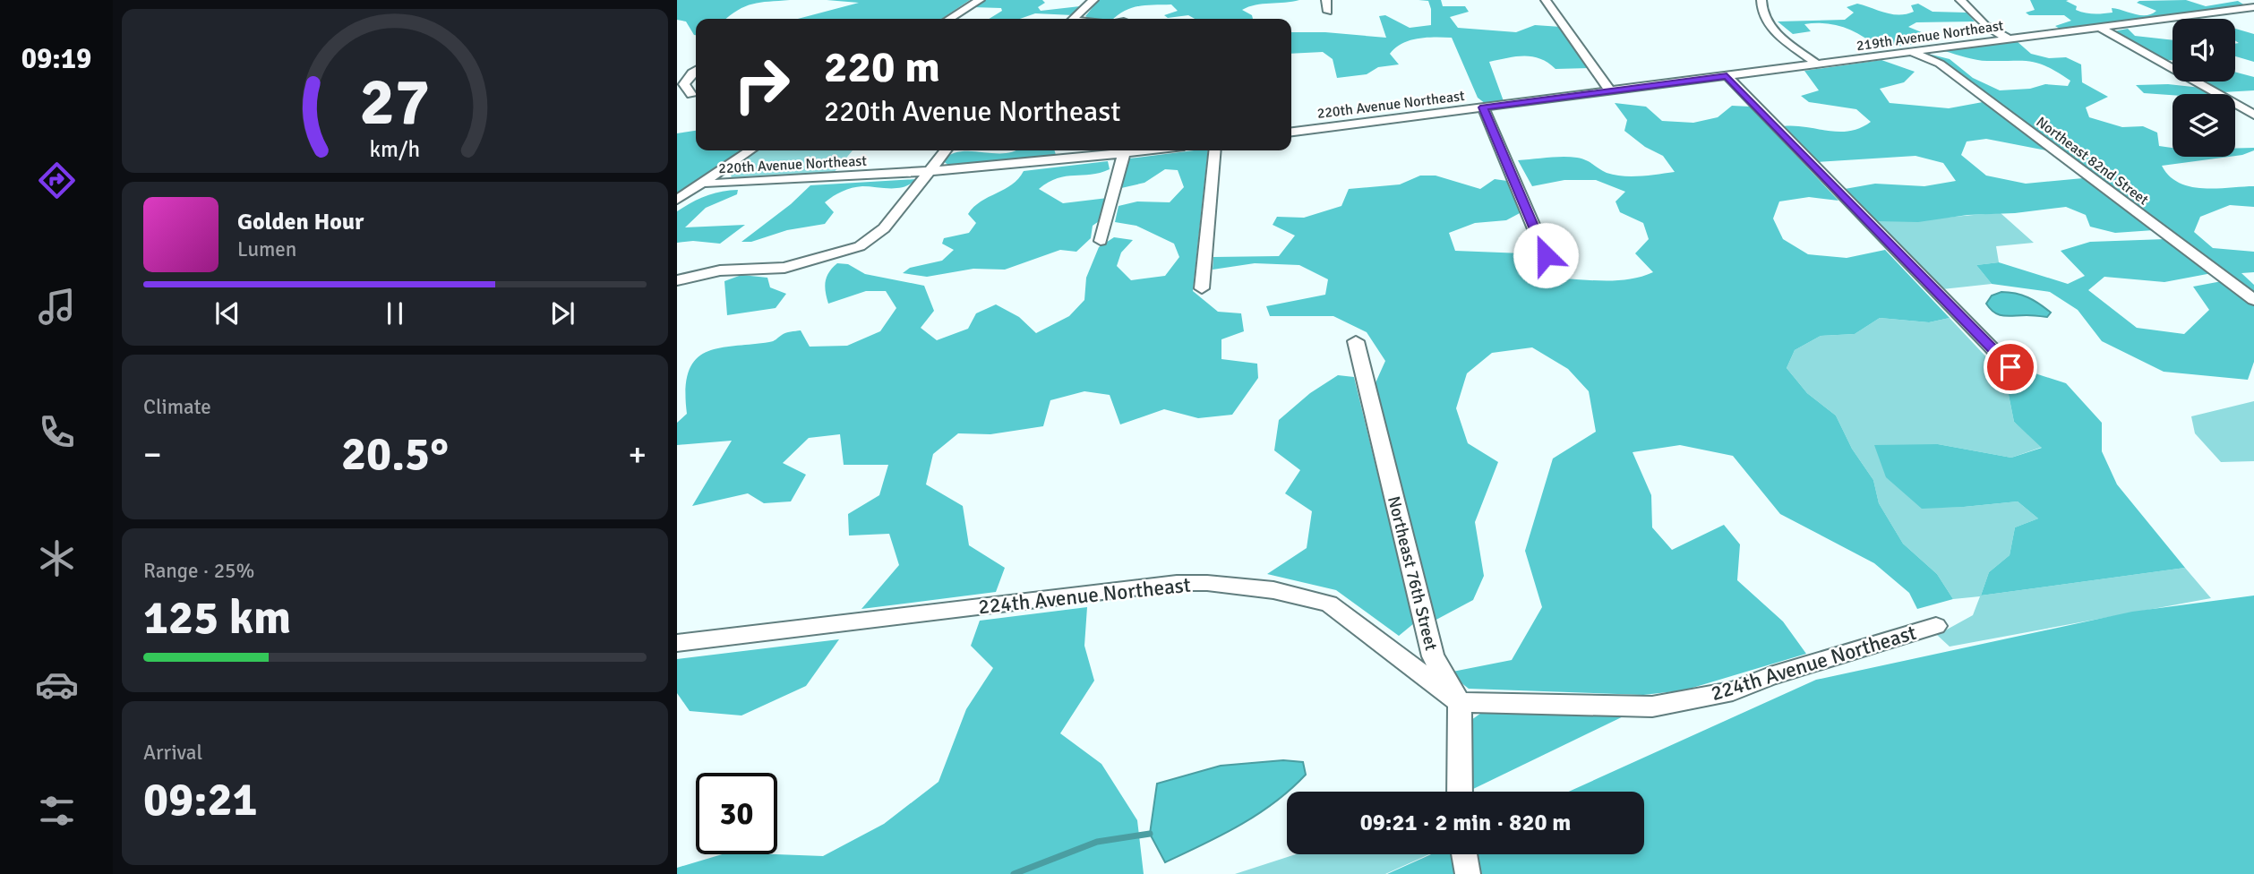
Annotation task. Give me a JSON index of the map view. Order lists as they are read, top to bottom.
{
  "streets": {
    "street": [
      "219th Avenue Northeast",
      "220th Avenue Northeast",
      "Northeast 82nd Street",
      "Northeast 76th Street",
      "224th Avenue Northeast"
    ]
  },
  "crossings": [
    ["219th Avenue Northeast", "220th Avenue Northeast"],
    ["219th Avenue Northeast", "Northeast 82nd Street"],
    ["Northeast 76th Street", "224th Avenue Northeast"]
  ],
  "page": {
    "tabs": "09:19",
    "turn": ["220 m", "220th Avenue Northeast"],
    "song": ["Golden Hour", "Lumen"],
    "tile": [
      "Climate",
      ["Range · 25%", "125 km"],
      ["Arrival", "09:21"]
    ],
    "heat": ["−", "20.5°", "+"],
    "limit": "30",
    "trip": "09:21 · 2 min · 820 m",
    "gauge": ["27", "km/h"]
  }
}
